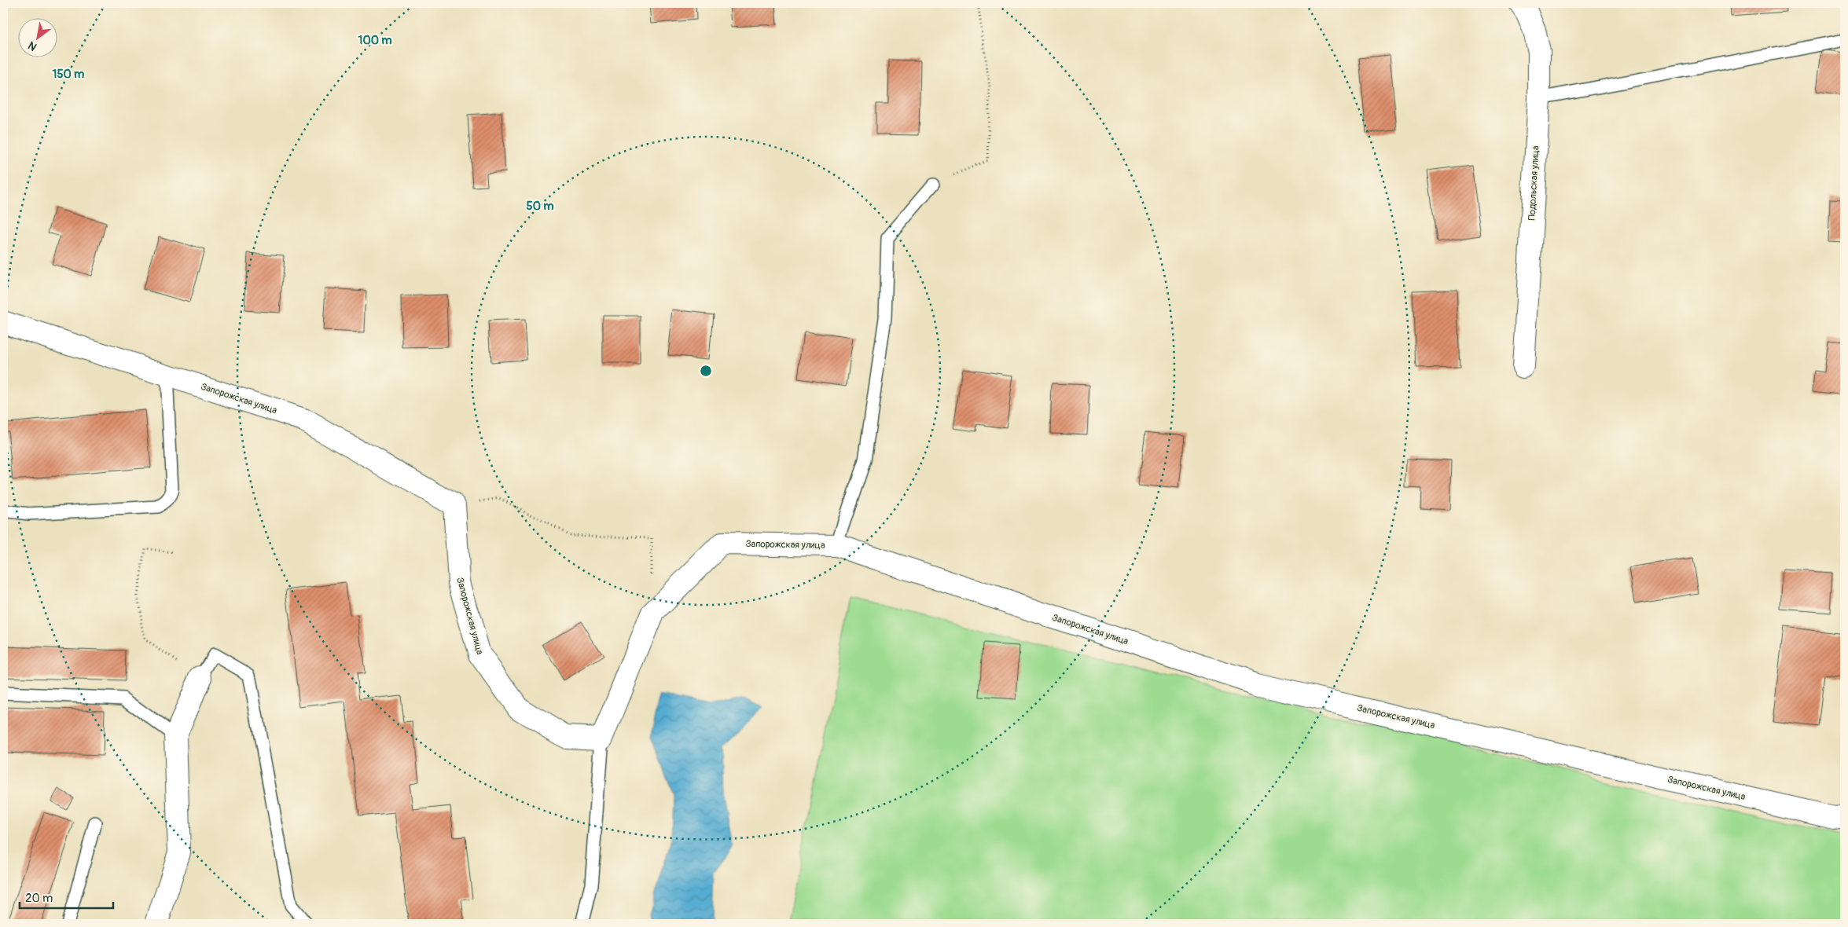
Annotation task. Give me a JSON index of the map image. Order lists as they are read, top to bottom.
{
  "streets": {
    "street": ["Подольская улица", "Запорожская улица"]
  },
  "scale_bar": "20 m",
  "north": "bottom left",
  "rings": ["100 m", "150 m", "50 m"]
}
